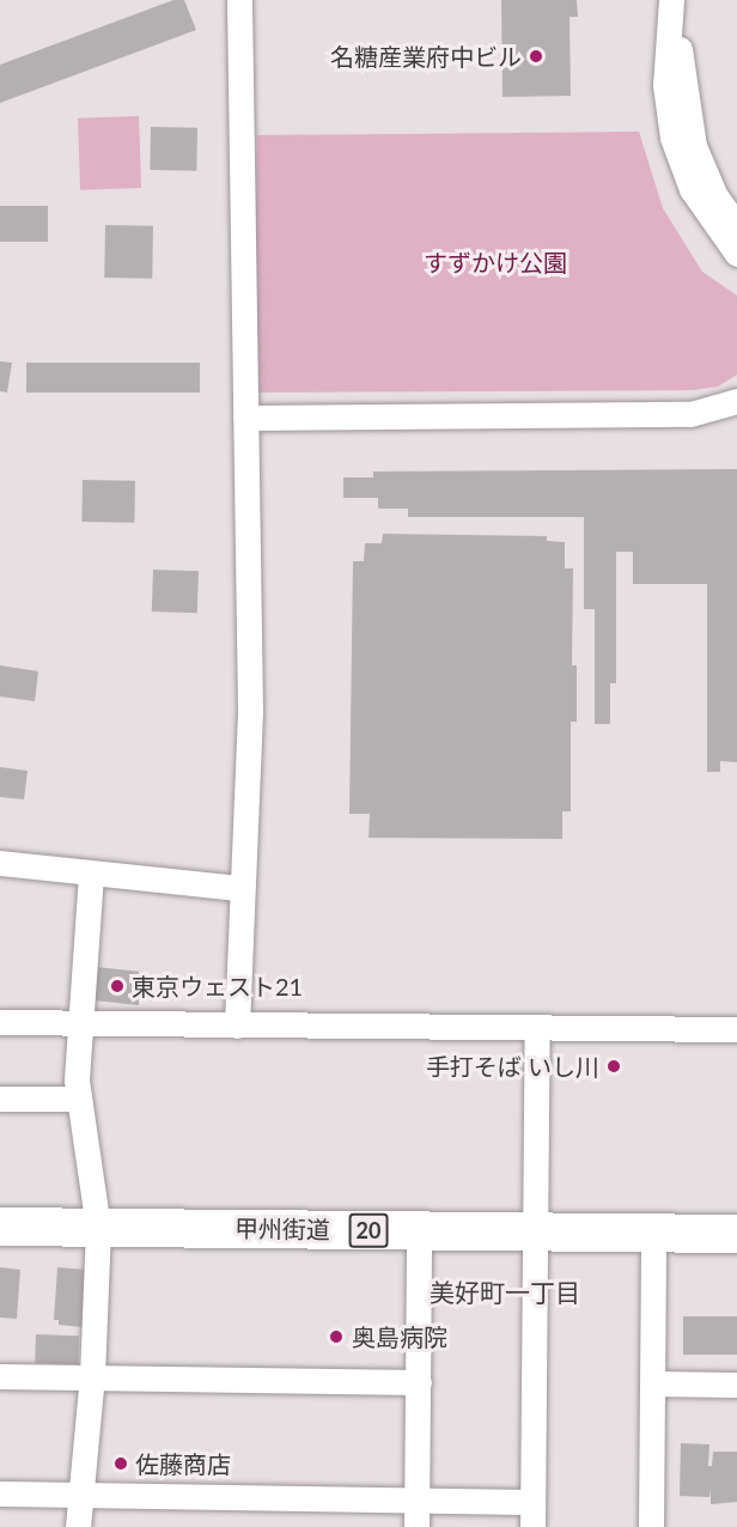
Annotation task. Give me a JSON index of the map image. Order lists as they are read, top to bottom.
{
  "streets": {
    "highway": ["甲州街道", "20"]
  },
  "districts": ["美好町一丁目"],
  "parks": ["すずかけ公園"],
  "places": [
    "名糖産業府中ビル",
    "東京ウェスト21",
    "手打そば いし川",
    "奥島病院",
    "佐藤商店"
  ]
}
